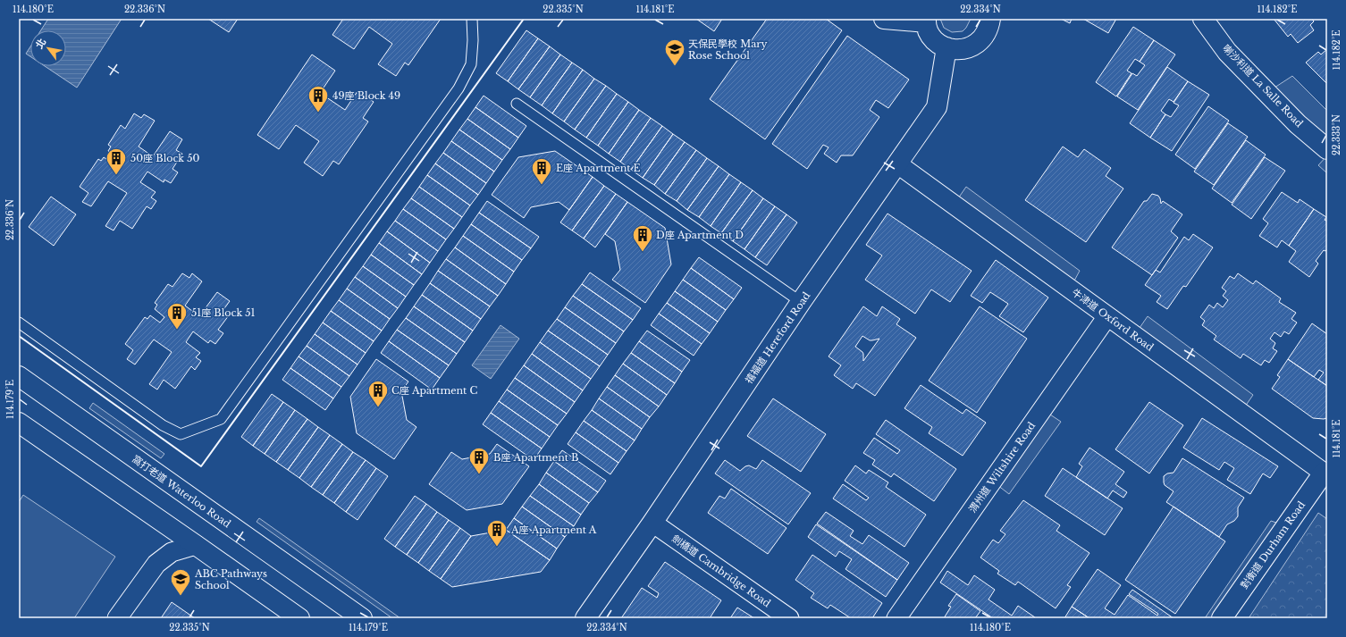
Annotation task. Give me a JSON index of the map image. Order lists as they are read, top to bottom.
{
  "streets": {
    "main road": [
      "喇沙利道 La Salle Road",
      "禧福道 Hereford Road",
      "窩打老道 Waterloo Road",
      "對衡道 Durham Road"
    ],
    "street": ["牛津道 Oxford Road", "渭州道 Wiltshire Road", "劍橋道 Cambridge Road"]
  },
  "crossings": [
    ["牛津道 Oxford Road", "禧福道 Hereford Road"],
    ["牛津道 Oxford Road", "渭州道 Wiltshire Road"],
    ["牛津道 Oxford Road", "對衡道 Durham Road"],
    ["禧福道 Hereford Road", "劍橋道 Cambridge Road"]
  ],
  "places": {
    "school or university": ["天保民學校 Mary Rose School", "ABC Pathways School"],
    "building": [
      "49座 Block 49",
      "50座 Block 50",
      "E座 Apartment E",
      "D座 Apartment D",
      "51座 Block 51",
      "C座 Apartment C",
      "B座 Apartment B",
      "A座 Apartment A"
    ]
  },
  "north": "top left",
  "coordinates": [
    "114.180°E",
    "22.336°N",
    "22.335°N",
    "114.181°E",
    "22.334°N",
    "114.182°E",
    "22.333°N",
    "114.179°E"
  ]
}
